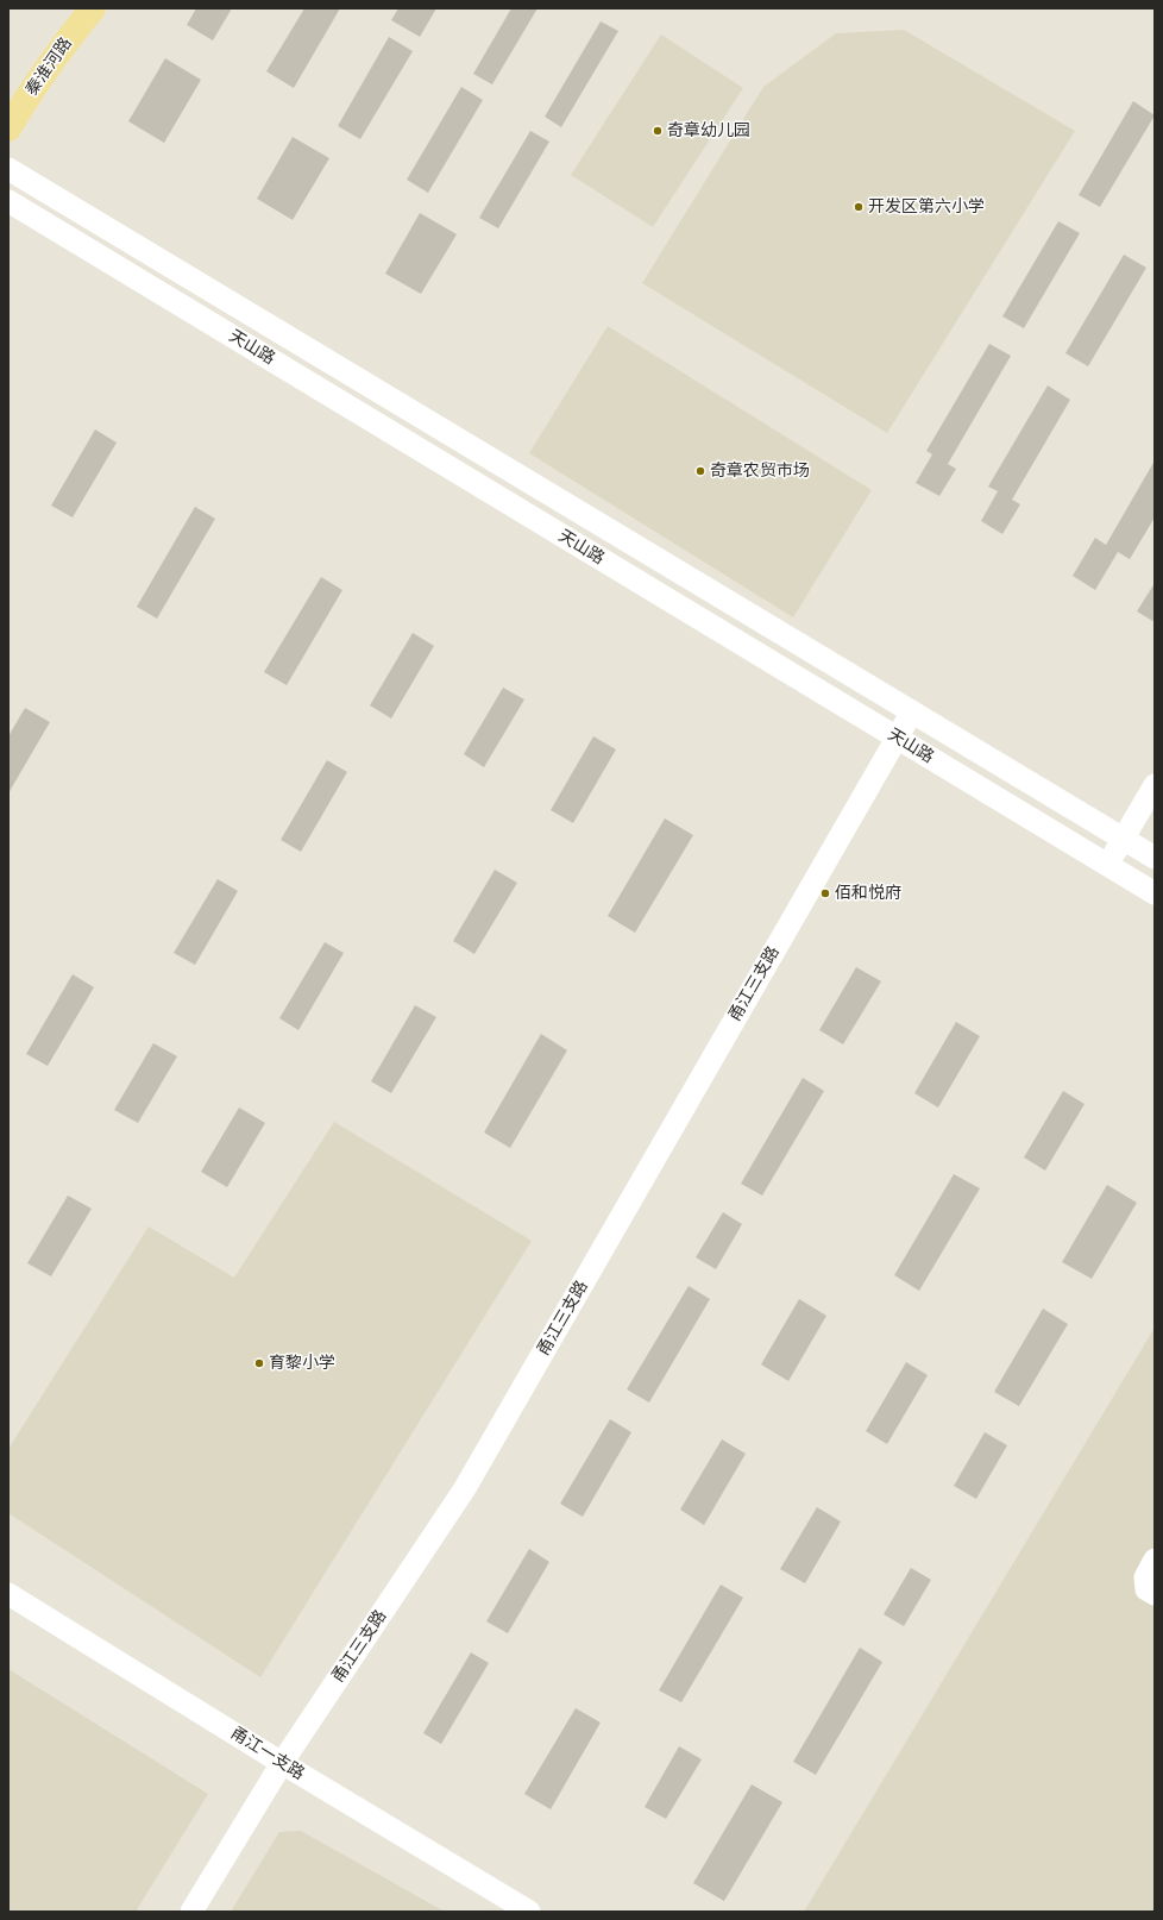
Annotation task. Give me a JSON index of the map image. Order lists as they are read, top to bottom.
{
  "streets": {
    "main road": ["秦淮河路"],
    "street": ["天山路", "甬江三支路", "甬江一支路"]
  },
  "crossings": [
    ["天山路", "甬江三支路"],
    ["甬江三支路", "甬江一支路"]
  ],
  "places": [
    "奇章幼儿园",
    "开发区第六小学",
    "奇章农贸市场",
    "佰和悦府",
    "育黎小学"
  ]
}
